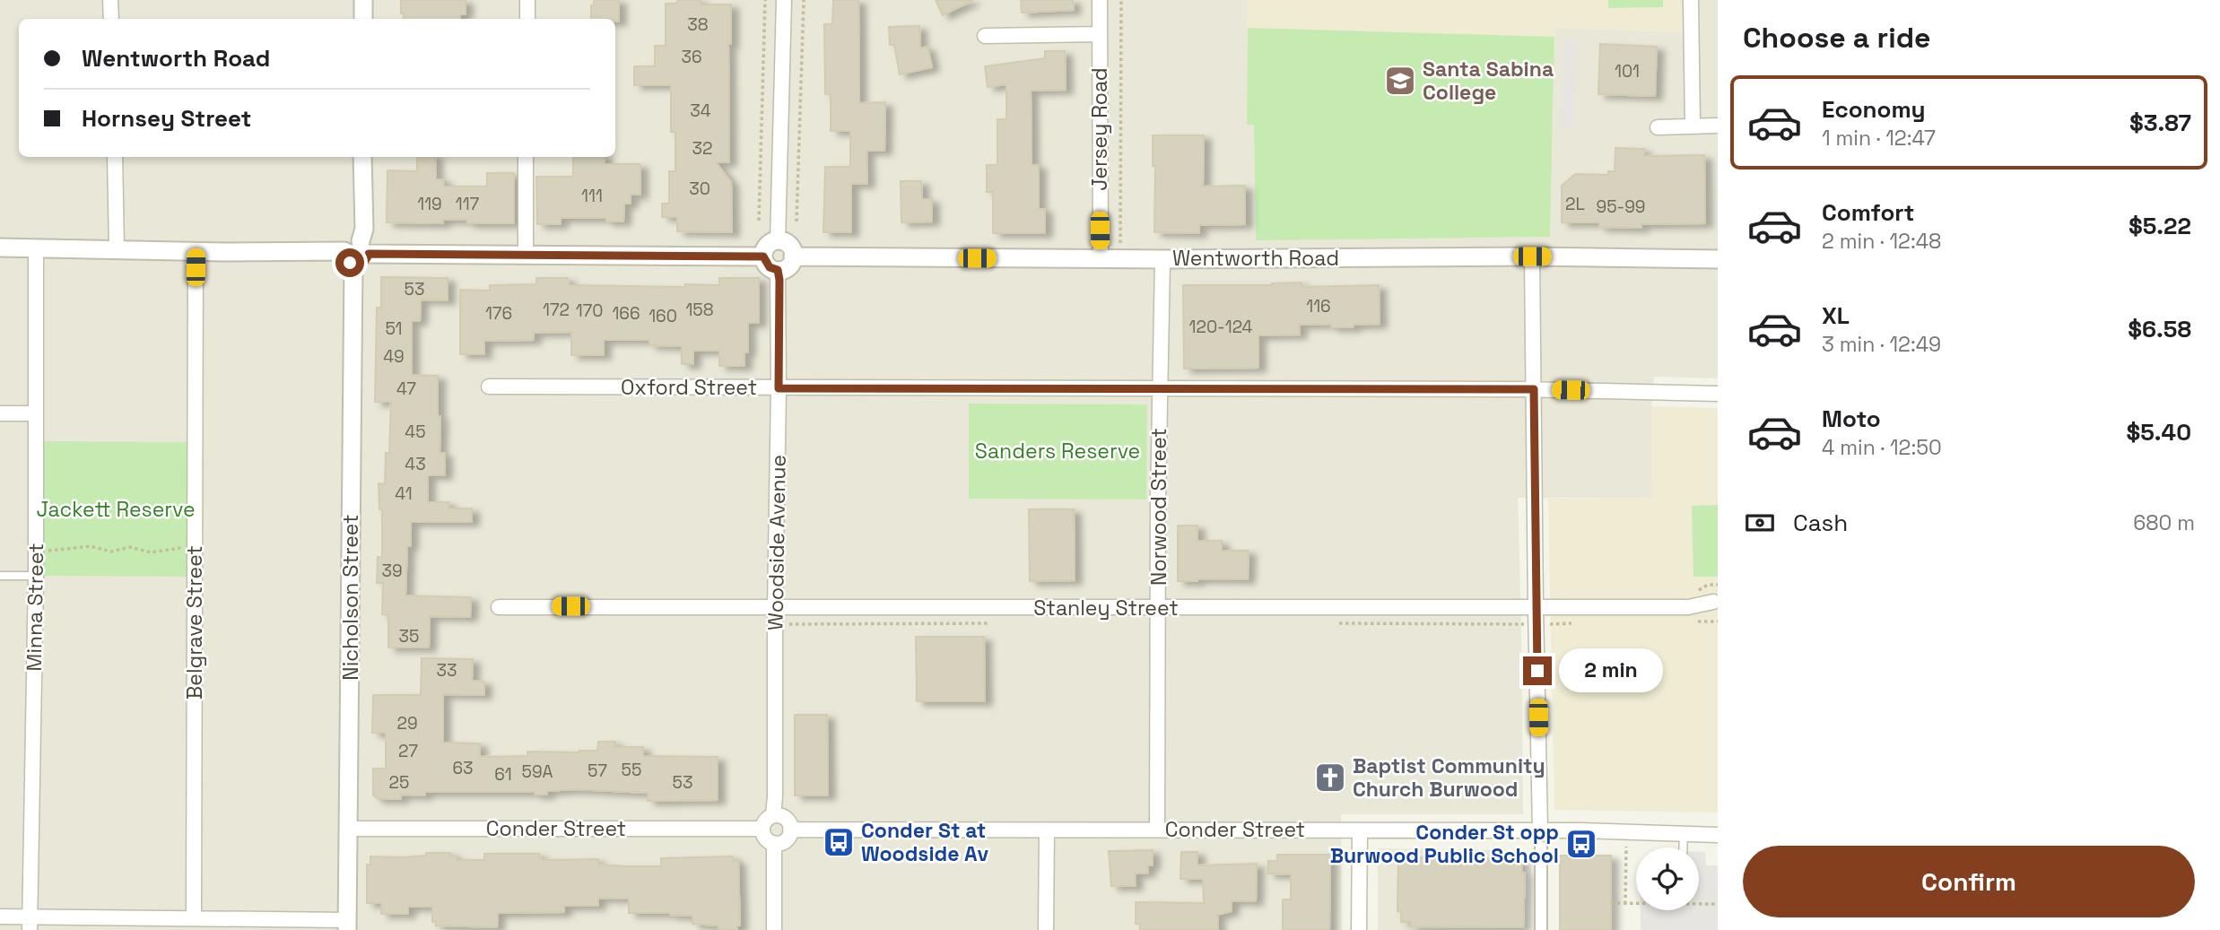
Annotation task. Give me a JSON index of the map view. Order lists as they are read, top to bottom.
{
  "streets": {
    "street": [
      "Jersey Road",
      "Wentworth Road",
      "Oxford Street",
      "Norwood Street",
      "Woodside Avenue",
      "Nicholson Street",
      "Minna Street",
      "Stanley Street",
      "Belgrave Street",
      "Conder Street"
    ]
  },
  "crossings": [
    ["Jersey Road", "Wentworth Road"],
    ["Wentworth Road", "Norwood Street"],
    ["Wentworth Road", "Woodside Avenue"],
    ["Oxford Street", "Norwood Street"],
    ["Oxford Street", "Woodside Avenue"],
    ["Norwood Street", "Stanley Street"],
    ["Norwood Street", "Conder Street"],
    ["Woodside Avenue", "Stanley Street"],
    ["Woodside Avenue", "Conder Street"],
    ["Nicholson Street", "Conder Street"]
  ],
  "parks": ["Sanders Reserve", "Jackett Reserve"],
  "places": {
    "school or university": ["Santa Sabina College"],
    "church": ["Baptist Community Church Burwood"],
    "bus stop": ["Conder St at Woodside Av", "Conder St opp Burwood Public School"]
  },
  "house_numbers": [
    "38",
    "36",
    "101",
    "34",
    "32",
    "30",
    "111",
    "119",
    "117",
    "2L",
    "95-99",
    "53",
    "116",
    "172",
    "158",
    "170",
    "176",
    "166",
    "160",
    "120-124",
    "51",
    "49",
    "47",
    "45",
    "43",
    "41",
    "39",
    "35",
    "33",
    "29",
    "27",
    "63",
    "55",
    "57",
    "59A",
    "61",
    "25",
    "53"
  ],
  "page": {
    "heading": "Choose a ride",
    "banner": ["Wentworth Road", "Hornsey Street"],
    "list": [
      {
        "name": "Economy",
        "note": "1 min · 12:47",
        "value": "$3.87"
      },
      {
        "name": "Comfort",
        "note": "2 min · 12:48",
        "value": "$5.22"
      },
      {
        "name": "XL",
        "note": "3 min · 12:49",
        "value": "$6.58"
      },
      {
        "name": "Moto",
        "note": "4 min · 12:50",
        "value": "$5.40"
      }
    ],
    "pay": ["Cash", "680 m"],
    "bubble": "2 min",
    "buttons": "Confirm"
  }
}
